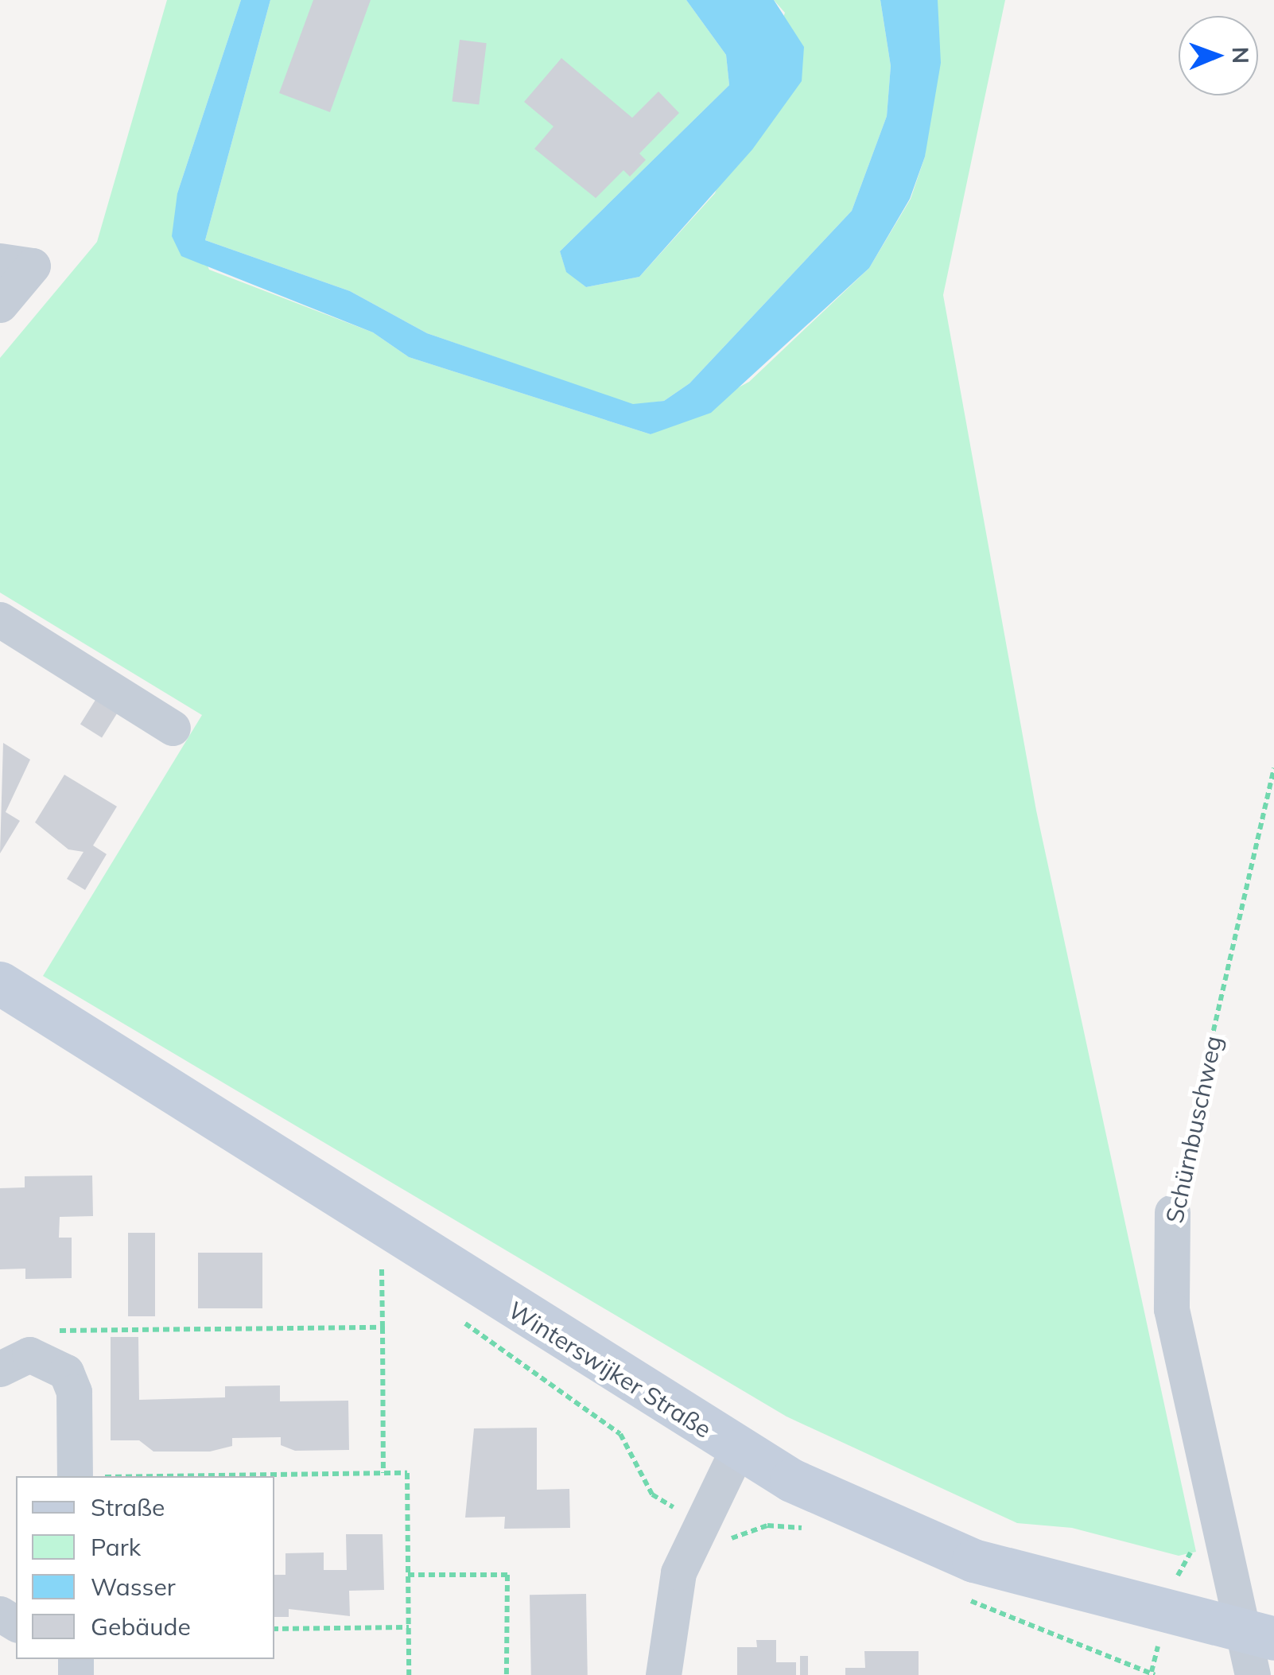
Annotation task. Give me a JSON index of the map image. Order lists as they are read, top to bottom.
{
  "streets": {
    "main road": ["Winterswijker Straße"],
    "street": ["Schürnbuschweg"]
  },
  "crossings": [
    ["Schürnbuschweg", "Winterswijker Straße"]
  ],
  "legend": [
    "Straße",
    "Park",
    "Wasser",
    "Gebäude"
  ],
  "north": "right"
}
